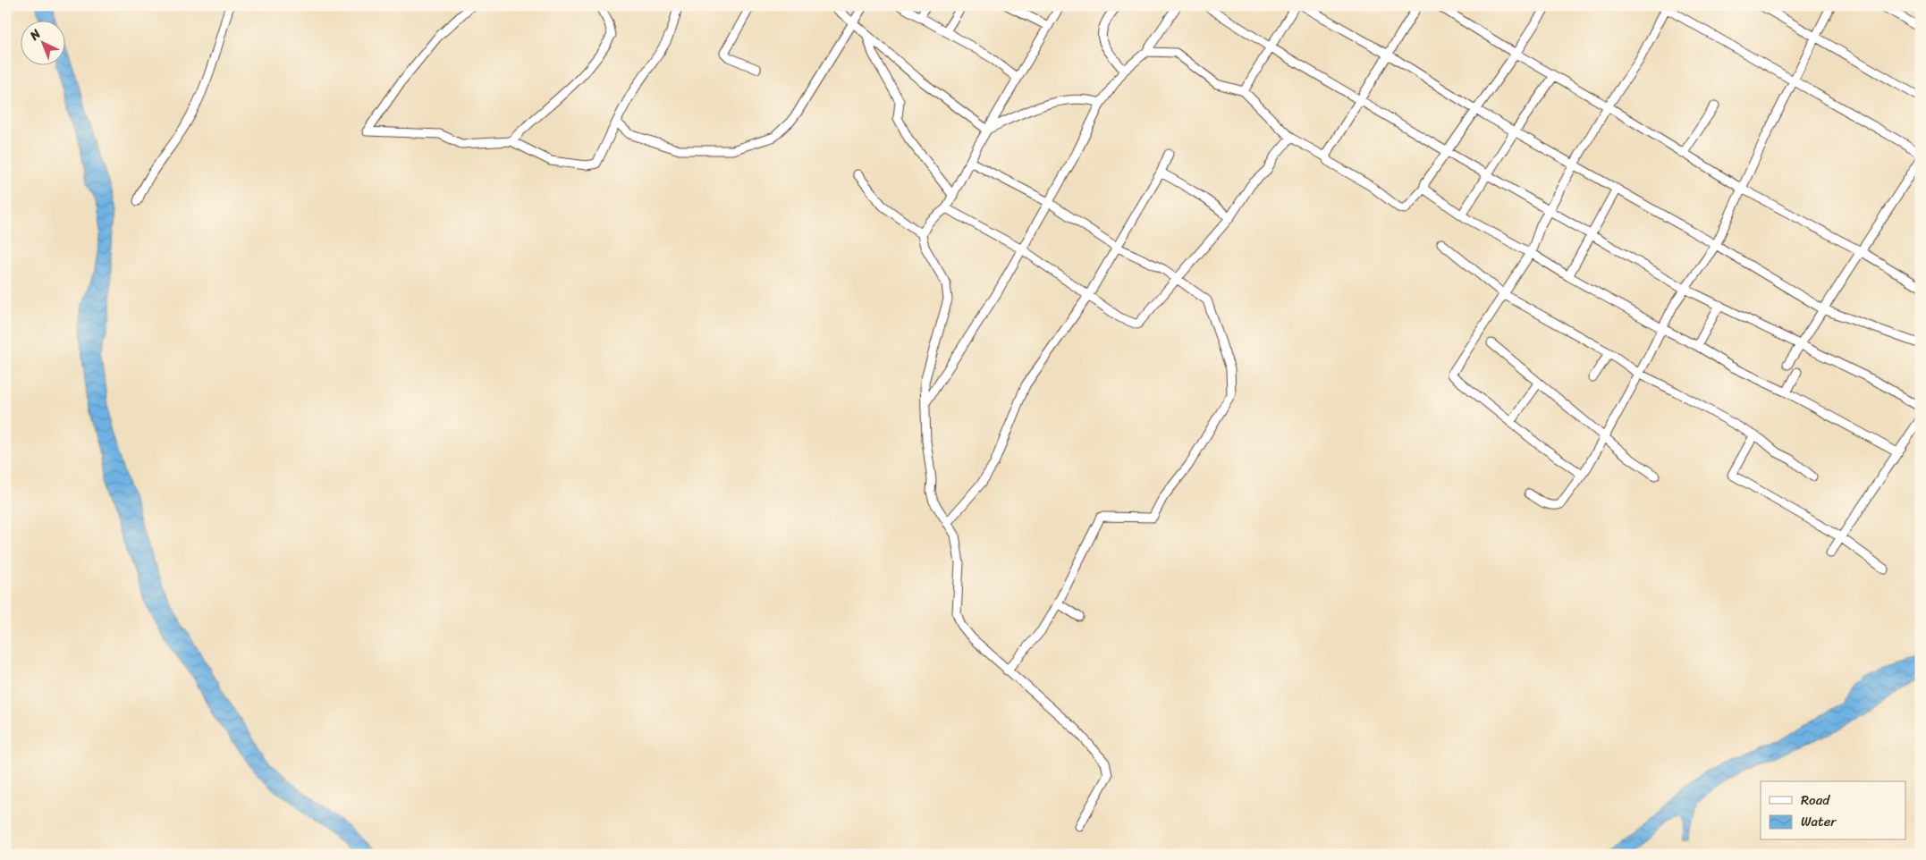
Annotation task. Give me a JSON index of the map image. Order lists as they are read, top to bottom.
{
  "legend": ["Road", "Water"],
  "north": "top left"
}
